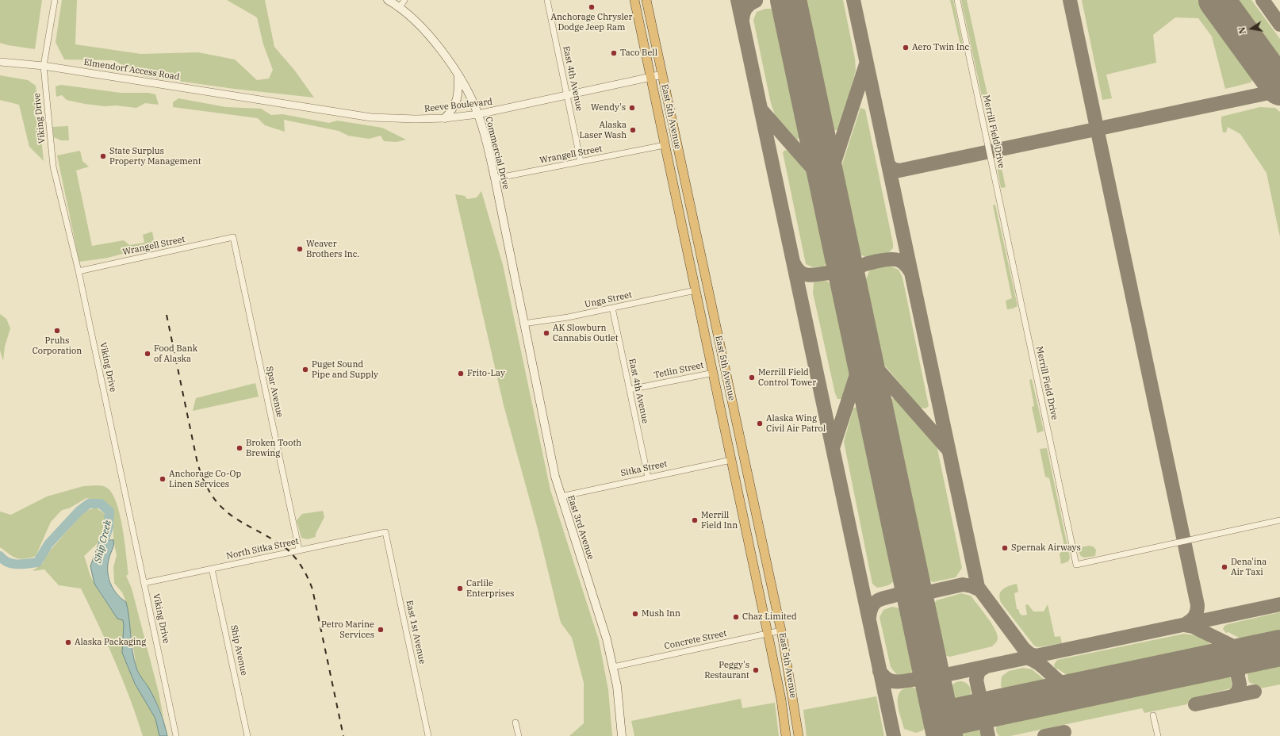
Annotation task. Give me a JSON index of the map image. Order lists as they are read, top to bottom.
{
  "streets": {
    "highway": ["East 5th Avenue"],
    "main road": ["Commercial Drive", "East 3rd Avenue"],
    "street": [
      "Elmendorf Access Road",
      "East 4th Avenue",
      "Reeve Boulevard",
      "Viking Drive",
      "Merrill Field Drive",
      "Wrangell Street",
      "Unga Street",
      "Tetlin Street",
      "Spar Avenue",
      "Sitka Street",
      "North Sitka Street",
      "East 1st Avenue",
      "Concrete Street",
      "Ship Avenue"
    ]
  },
  "crossings": [
    ["Elmendorf Access Road", "Reeve Boulevard"],
    ["Elmendorf Access Road", "Viking Drive"],
    ["East 4th Avenue", "Reeve Boulevard"],
    ["East 4th Avenue", "Wrangell Street"],
    ["East 4th Avenue", "Unga Street"],
    ["East 4th Avenue", "Tetlin Street"],
    ["East 4th Avenue", "Sitka Street"],
    ["Reeve Boulevard", "East 5th Avenue"],
    ["Reeve Boulevard", "Commercial Drive"],
    ["East 5th Avenue", "Wrangell Street"],
    ["East 5th Avenue", "Unga Street"],
    ["East 5th Avenue", "Tetlin Street"],
    ["East 5th Avenue", "Sitka Street"],
    ["East 5th Avenue", "Concrete Street"],
    ["Viking Drive", "Wrangell Street"],
    ["Viking Drive", "North Sitka Street"],
    ["Commercial Drive", "Wrangell Street"],
    ["Commercial Drive", "Unga Street"],
    ["Commercial Drive", "East 3rd Avenue"],
    ["Wrangell Street", "Spar Avenue"],
    ["Unga Street", "East 3rd Avenue"],
    ["Spar Avenue", "North Sitka Street"],
    ["Sitka Street", "East 3rd Avenue"],
    ["East 3rd Avenue", "Concrete Street"],
    ["North Sitka Street", "East 1st Avenue"],
    ["North Sitka Street", "Ship Avenue"]
  ],
  "water": ["Ship Creek"],
  "places": [
    "Anchorage Chrysler Dodge Jeep Ram",
    "Aero Twin Inc",
    "Taco Bell",
    "Wendy's",
    "Alaska Laser Wash",
    "State Surplus Property Management",
    "Weaver Brothers Inc.",
    "Pruhs Corporation",
    "AK Slowburn Cannabis Outlet",
    "Food Bank of Alaska",
    "Puget Sound Pipe and Supply",
    "Frito-Lay",
    "Merrill Field Control Tower",
    "Alaska Wing Civil Air Patrol",
    "Broken Tooth Brewing",
    "Anchorage Co-Op Linen Services",
    "Merrill Field Inn",
    "Spernak Airways",
    "Dena'ina Air Taxi",
    "Carlile Enterprises",
    "Mush Inn",
    "Chaz Limited",
    "Petro Marine Services",
    "Alaska Packaging",
    "Peggy's Restaurant"
  ],
  "north": "left"
}
